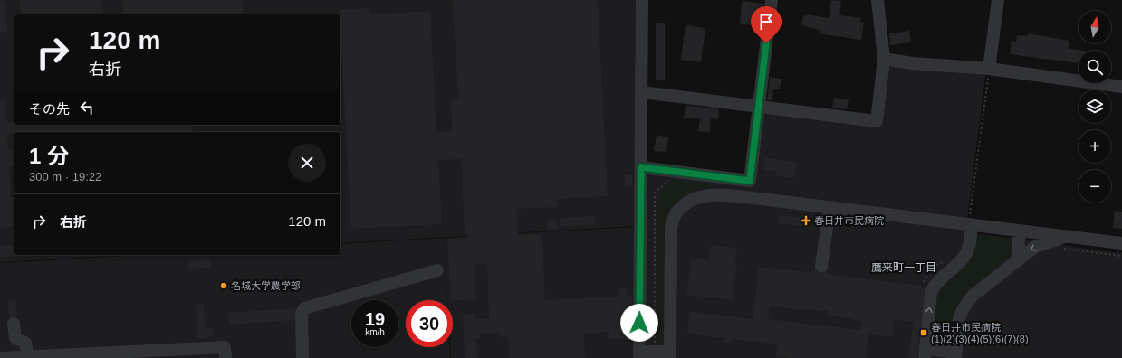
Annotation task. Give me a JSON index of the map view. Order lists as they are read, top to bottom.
{
  "districts": ["鷹来町一丁目"],
  "places": {
    "health": ["春日井市民病院"],
    "other": ["名城大学農学部"],
    "transit": ["春日井市民病院 (1)(2)(3)(4)(5)(6)(7)(8)"]
  },
  "north": "top",
  "page": {
    "map_buttons": ["+", "−"],
    "turn": ["120 m", "右折"],
    "then": "その先",
    "heading": ["1 分", "300 m · 19:22"],
    "list": [
      {
        "name": "右折",
        "value": "120 m"
      }
    ],
    "speed": "19 km/h",
    "limit": "30"
  }
}
